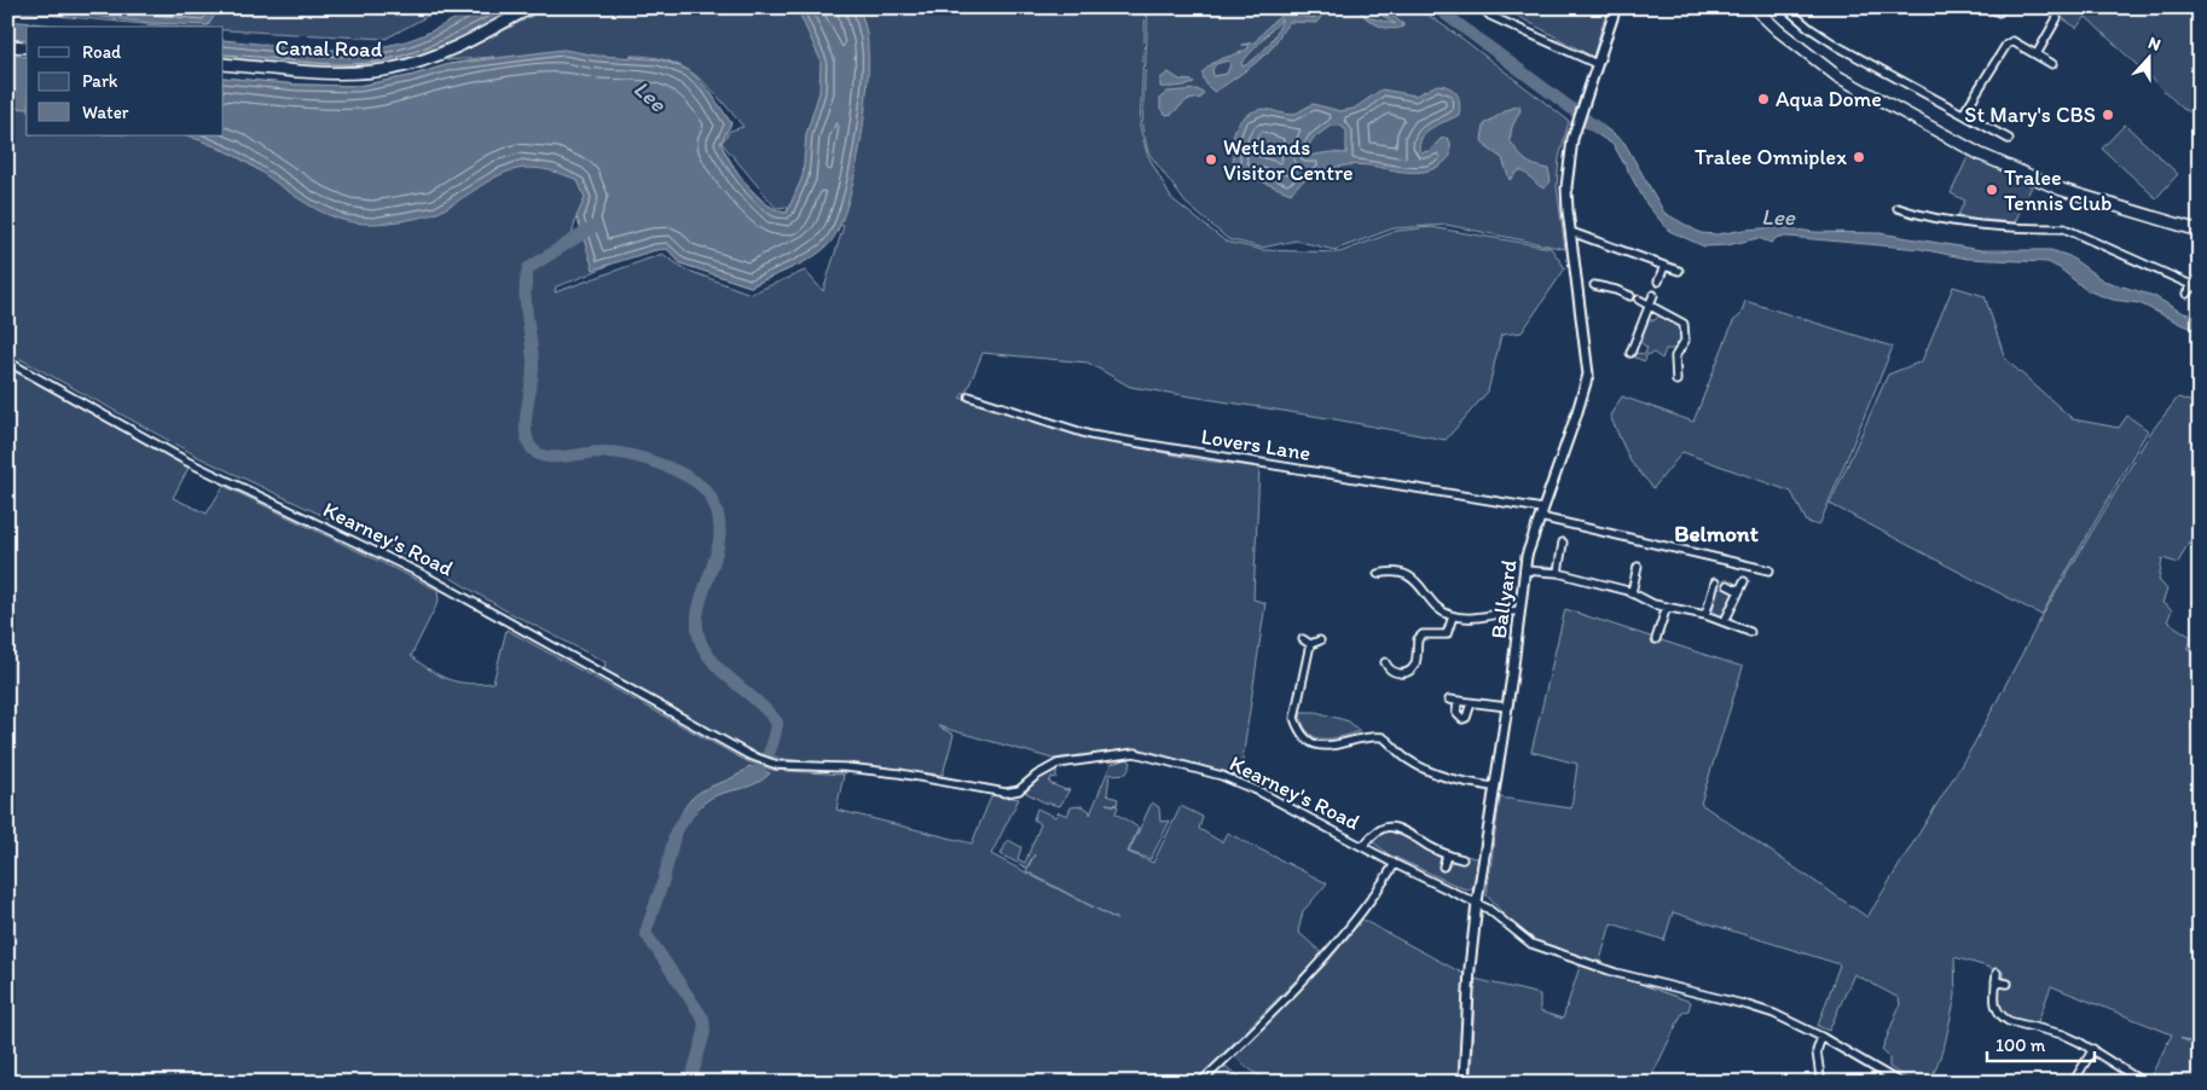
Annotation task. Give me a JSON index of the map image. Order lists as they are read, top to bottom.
{
  "streets": {
    "main road": ["Canal Road"],
    "street": ["Lovers Lane", "Kearney's Road", "Ballyard"]
  },
  "crossings": [
    ["Lovers Lane", "Ballyard"],
    ["Kearney's Road", "Ballyard"]
  ],
  "districts": ["Belmont"],
  "water": ["Lee"],
  "places": [
    "Aqua Dome",
    "St Mary's CBS",
    "Tralee Omniplex",
    "Wetlands Visitor Centre",
    "Tralee Tennis Club"
  ],
  "legend": ["Road", "Park", "Water"],
  "scale_bar": "100 m",
  "north": "top"
}
